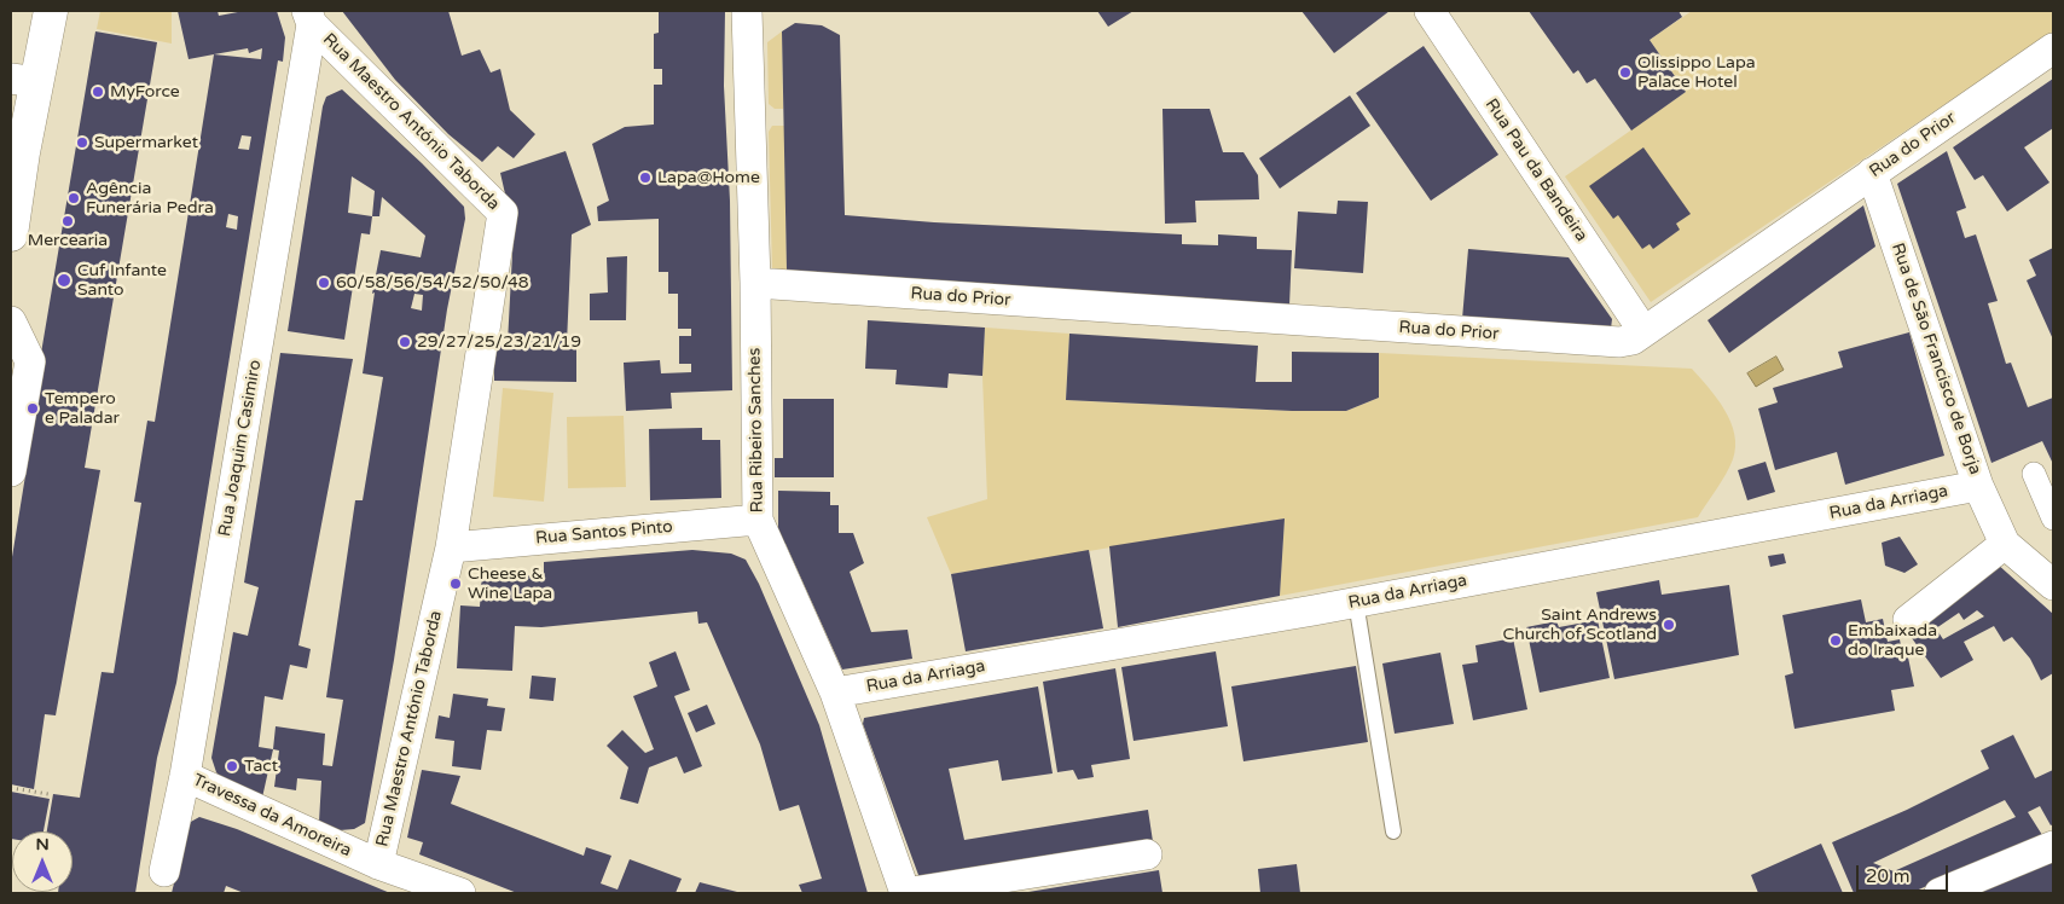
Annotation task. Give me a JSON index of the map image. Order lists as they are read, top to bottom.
{
  "streets": {
    "street": [
      "Rua Maestro António Taborda",
      "Rua do Prior",
      "Rua Pau da Bandeira",
      "Rua de São Francisco de Borja",
      "Rua Ribeiro Sanches",
      "Rua Joaquim Casimiro",
      "Rua da Arriaga",
      "Rua Santos Pinto",
      "Travessa da Amoreira"
    ]
  },
  "crossings": [
    ["Rua Maestro António Taborda", "Rua Joaquim Casimiro"],
    ["Rua Maestro António Taborda", "Rua Santos Pinto"],
    ["Rua Maestro António Taborda", "Travessa da Amoreira"],
    ["Rua do Prior", "Rua Pau da Bandeira"],
    ["Rua do Prior", "Rua de São Francisco de Borja"],
    ["Rua do Prior", "Rua Ribeiro Sanches"],
    ["Rua de São Francisco de Borja", "Rua da Arriaga"],
    ["Rua Ribeiro Sanches", "Rua da Arriaga"],
    ["Rua Ribeiro Sanches", "Rua Santos Pinto"],
    ["Rua Joaquim Casimiro", "Travessa da Amoreira"]
  ],
  "places": [
    "Olissippo Lapa Palace Hotel",
    "MyForce",
    "Supermarket",
    "Lapa@Home",
    "Agência Funerária Pedra",
    "Mercearia",
    "Cuf Infante Santo",
    "60/58/56/54/52/50/48",
    "29/27/25/23/21/19",
    "Tempero e Paladar",
    "Cheese & Wine Lapa",
    "Saint Andrews Church of Scotland",
    "Embaixada do Iraque",
    "Tact"
  ],
  "scale_bar": "20 m",
  "north": "top"
}
